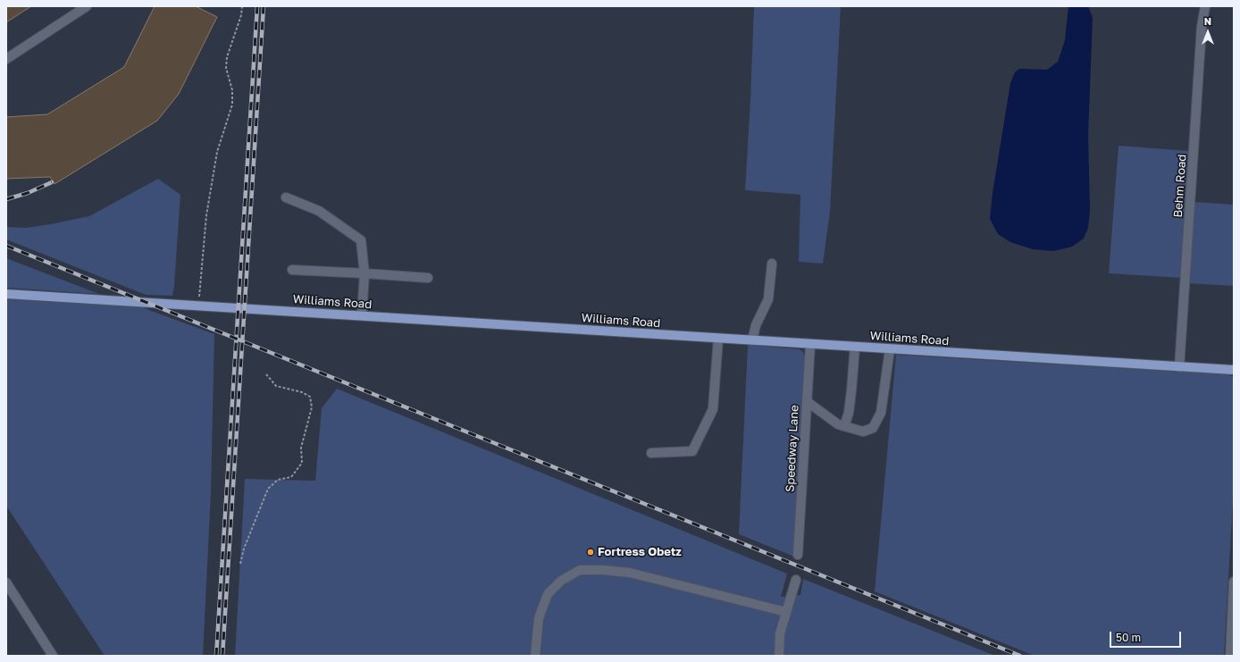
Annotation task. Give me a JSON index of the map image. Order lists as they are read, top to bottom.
{
  "streets": {
    "main road": ["Williams Road"],
    "street": ["Behm Road", "Speedway Lane"]
  },
  "crossings": [
    ["Behm Road", "Williams Road"],
    ["Williams Road", "Speedway Lane"]
  ],
  "places": ["Fortress Obetz"],
  "scale_bar": "50 m",
  "north": "top"
}
